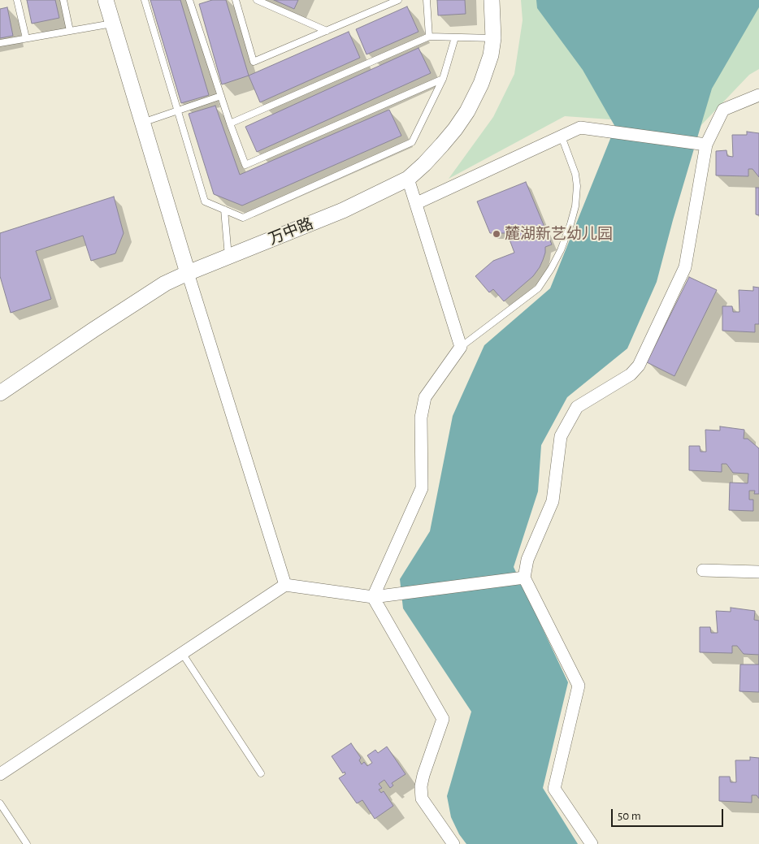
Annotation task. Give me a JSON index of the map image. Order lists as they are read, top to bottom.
{
  "streets": {
    "street": ["万中路"]
  },
  "places": ["麓湖新艺幼儿园"],
  "scale_bar": "50 m"
}
